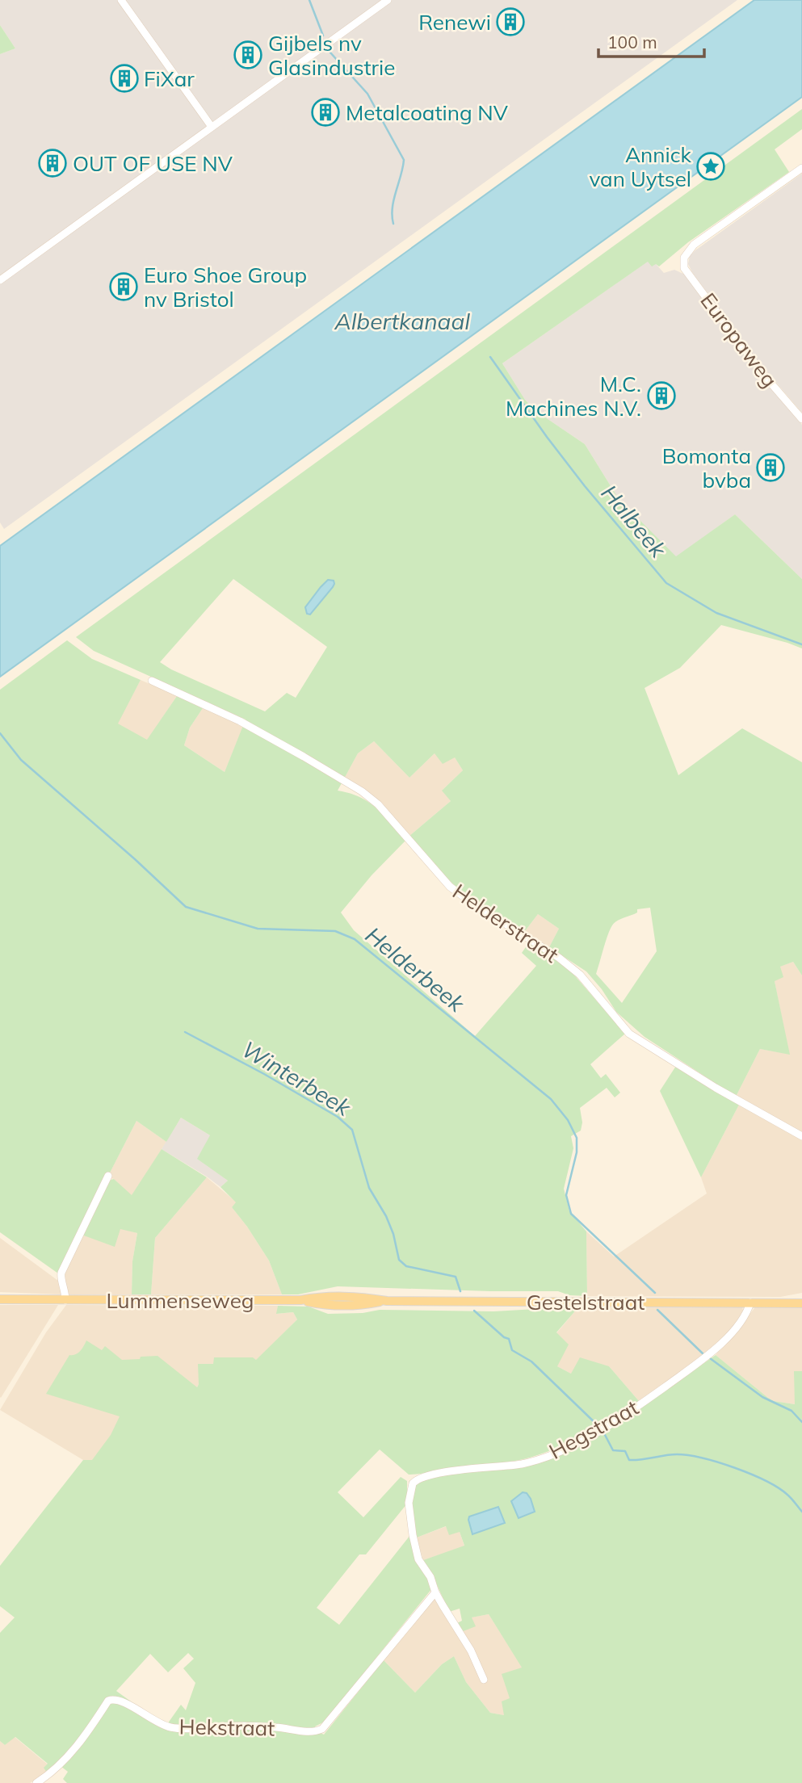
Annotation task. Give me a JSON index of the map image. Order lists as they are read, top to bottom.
{
  "streets": {
    "main road": ["Lummenseweg", "Gestelstraat"],
    "street": [
      "Europaweg",
      "Helderstraat",
      "Hegstraat",
      "Hekstraat"
    ]
  },
  "crossings": [
    ["Lummenseweg", "Gestelstraat"],
    ["Gestelstraat", "Hegstraat"],
    ["Hegstraat", "Hekstraat"]
  ],
  "water": [
    "Albertkanaal",
    "Halbeek",
    "Helderbeek",
    "Winterbeek"
  ],
  "places": {
    "building": [
      "Renewi",
      "Gijbels nv Glasindustrie",
      "FiXar",
      "Metalcoating NV",
      "OUT OF USE NV",
      "Euro Shoe Group nv Bristol",
      "M.C. Machines N.V.",
      "Bomonta bvba"
    ],
    "place": ["Annick van Uytsel"]
  },
  "scale_bar": "100 m"
}
